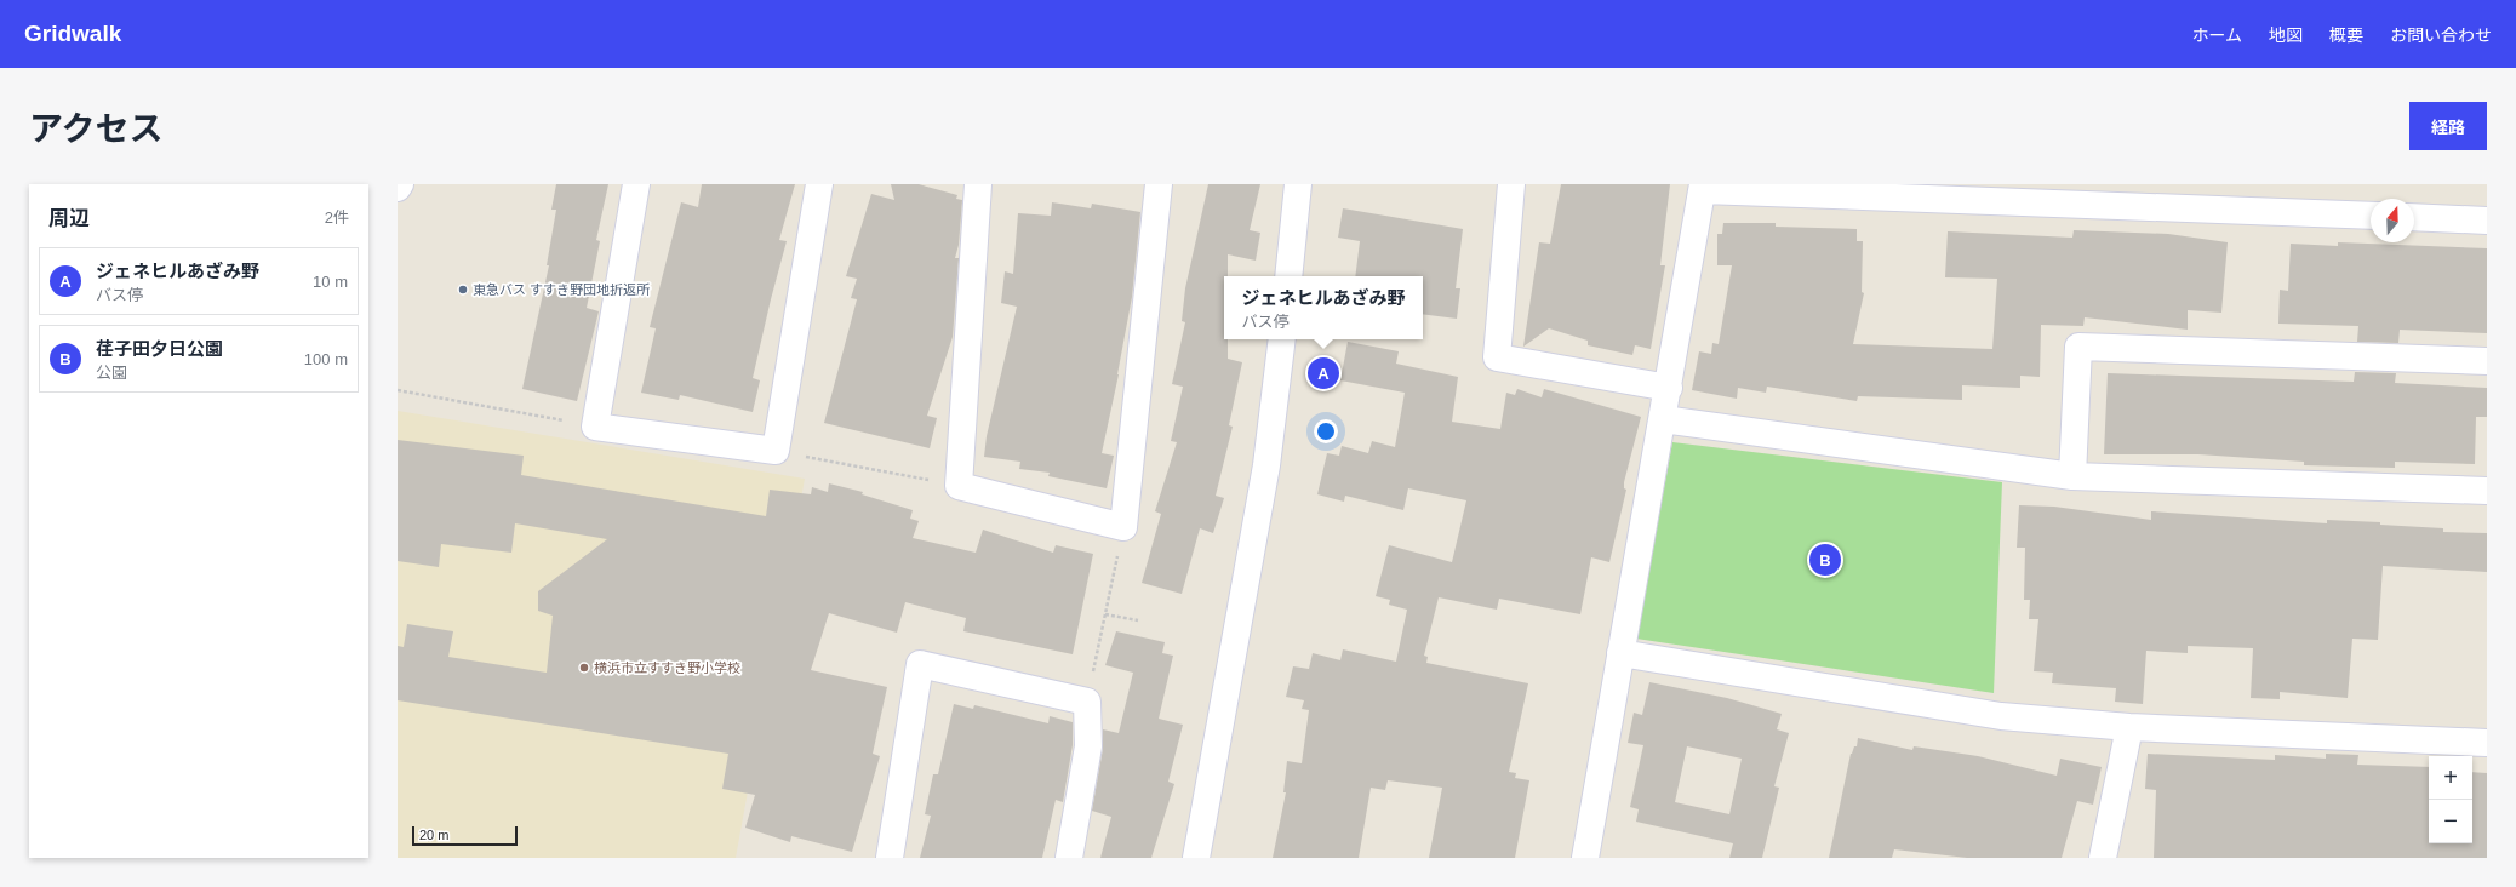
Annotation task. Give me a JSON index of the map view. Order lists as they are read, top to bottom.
{
  "places": ["東急バス すすき野団地折返所", "横浜市立すすき野小学校"],
  "scale_bar": "20 m",
  "north": "top",
  "page": {
    "header": "Gridwalk",
    "nav": [
      "ホーム",
      "地図",
      "概要",
      "お問い合わせ"
    ],
    "title": "アクセス",
    "buttons": "経路",
    "heading": ["周辺", "2件"],
    "list": [
      {
        "mark": "A",
        "name": "ジェネヒルあざみ野",
        "note": "バス停",
        "value": "10 m"
      },
      {
        "mark": "B",
        "name": "荏子田夕日公園",
        "note": "公園",
        "value": "100 m"
      }
    ],
    "popup": ["ジェネヒルあざみ野", "バス停"],
    "pins": ["A", "B"],
    "map_buttons": ["+", "−"],
    "scale": "20 m"
  }
}
